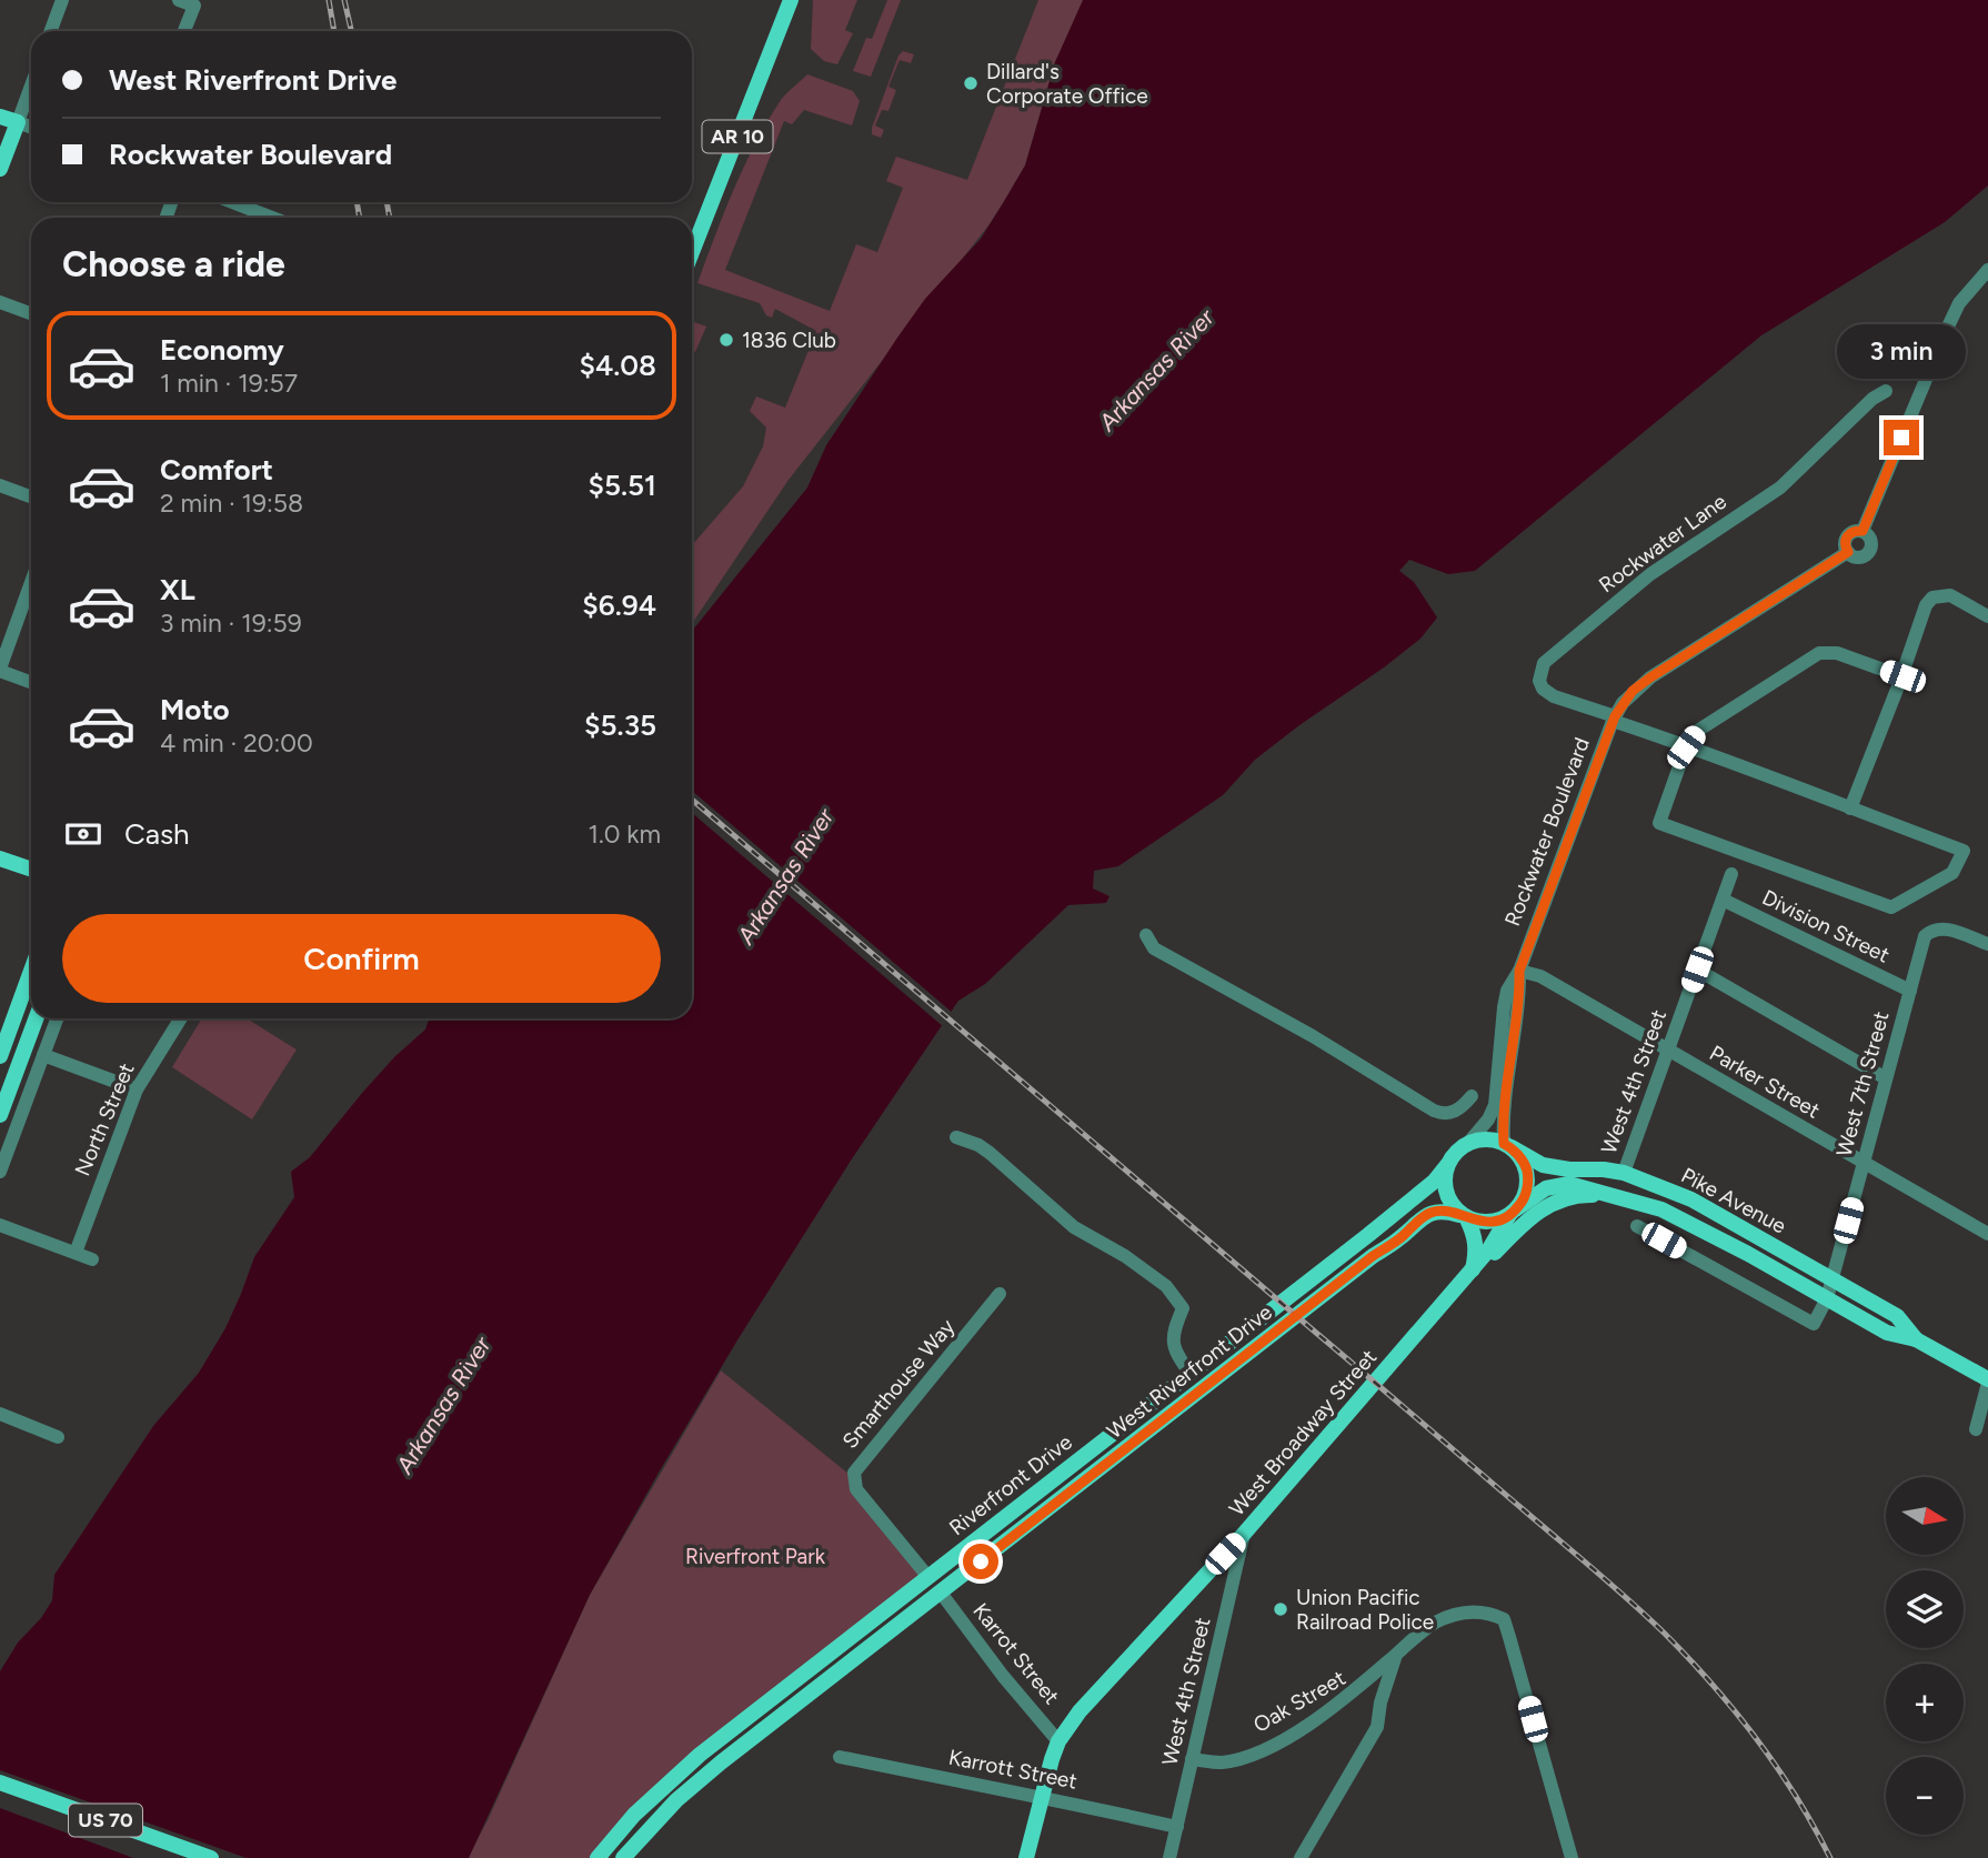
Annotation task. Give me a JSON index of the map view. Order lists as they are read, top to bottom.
{
  "streets": {
    "main road": [
      "AR 10",
      "Pike Avenue",
      "West Riverfront Drive",
      "West Broadway Street",
      "Riverfront Drive",
      "US 70"
    ],
    "street": [
      "Rockwater Lane",
      "Rockwater Boulevard",
      "Division Street",
      "West 4th Street",
      "Parker Street",
      "West 7th Street",
      "North Street",
      "Smarthouse Way",
      "Karrot Street",
      "Oak Street",
      "Karrott Street"
    ]
  },
  "crossings": [
    ["Rockwater Lane", "Rockwater Boulevard"],
    ["Rockwater Boulevard", "Parker Street"],
    ["Rockwater Boulevard", "Pike Avenue"],
    ["Rockwater Boulevard", "West Riverfront Drive"],
    ["Rockwater Boulevard", "West Broadway Street"],
    ["Rockwater Boulevard", "Riverfront Drive"],
    ["Division Street", "West 4th Street"],
    ["Division Street", "West 7th Street"],
    ["West 4th Street", "Parker Street"],
    ["West 4th Street", "Pike Avenue"],
    ["West 4th Street", "West Broadway Street"],
    ["West 4th Street", "Oak Street"],
    ["West 4th Street", "Karrott Street"],
    ["Parker Street", "West 7th Street"],
    ["West 7th Street", "Pike Avenue"],
    ["Pike Avenue", "West Riverfront Drive"],
    ["Pike Avenue", "West Broadway Street"],
    ["Pike Avenue", "Riverfront Drive"],
    ["West Riverfront Drive", "West Broadway Street"],
    ["West Riverfront Drive", "Riverfront Drive"],
    ["West Riverfront Drive", "Karrot Street"],
    ["Smarthouse Way", "Riverfront Drive"],
    ["West Broadway Street", "Riverfront Drive"],
    ["West Broadway Street", "Karrot Street"],
    ["West Broadway Street", "Karrott Street"]
  ],
  "water": ["Arkansas River"],
  "parks": ["Riverfront Park"],
  "places": ["Dillard's Corporate Office", "1836 Club", "Union Pacific Railroad Police"],
  "north": "right",
  "page": {
    "banner": ["West Riverfront Drive", "Rockwater Boulevard"],
    "heading": "Choose a ride",
    "list": [
      {
        "name": "Economy",
        "note": "1 min · 19:57",
        "value": "$4.08"
      },
      {
        "name": "Comfort",
        "note": "2 min · 19:58",
        "value": "$5.51"
      },
      {
        "name": "XL",
        "note": "3 min · 19:59",
        "value": "$6.94"
      },
      {
        "name": "Moto",
        "note": "4 min · 20:00",
        "value": "$5.35"
      }
    ],
    "bubble": "3 min",
    "pay": ["Cash", "1.0 km"],
    "buttons": "Confirm",
    "map_buttons": ["+", "−"]
  }
}
